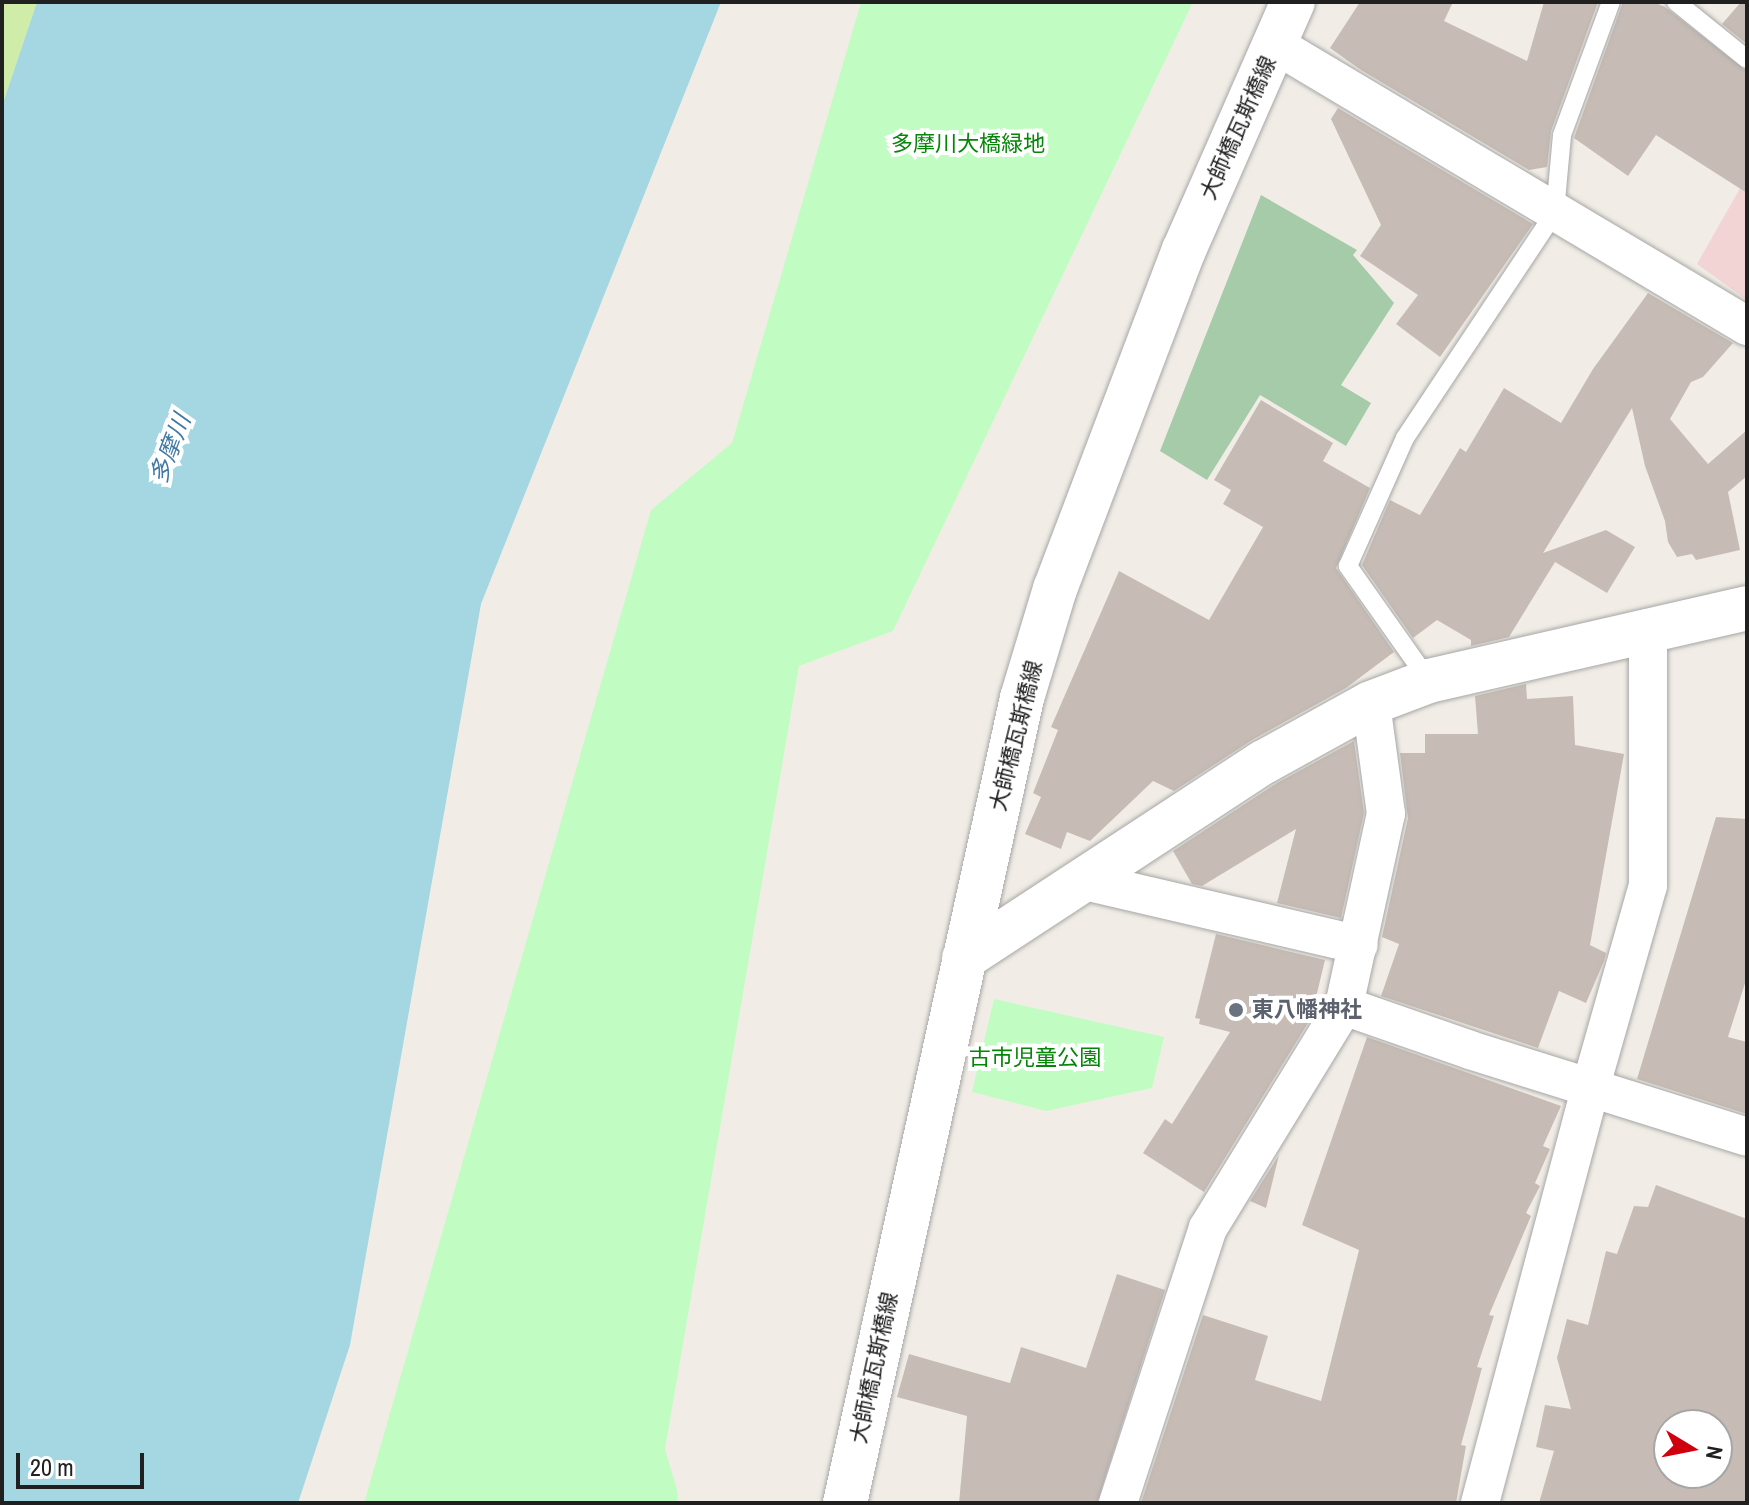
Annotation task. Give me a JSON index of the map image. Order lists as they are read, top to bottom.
{
  "streets": {
    "street": ["大師橋瓦斯橋線"]
  },
  "water": ["多摩川"],
  "parks": ["多摩川大橋緑地", "古市児童公園"],
  "places": ["東八幡神社"],
  "scale_bar": "20 m",
  "north": "right"
}
